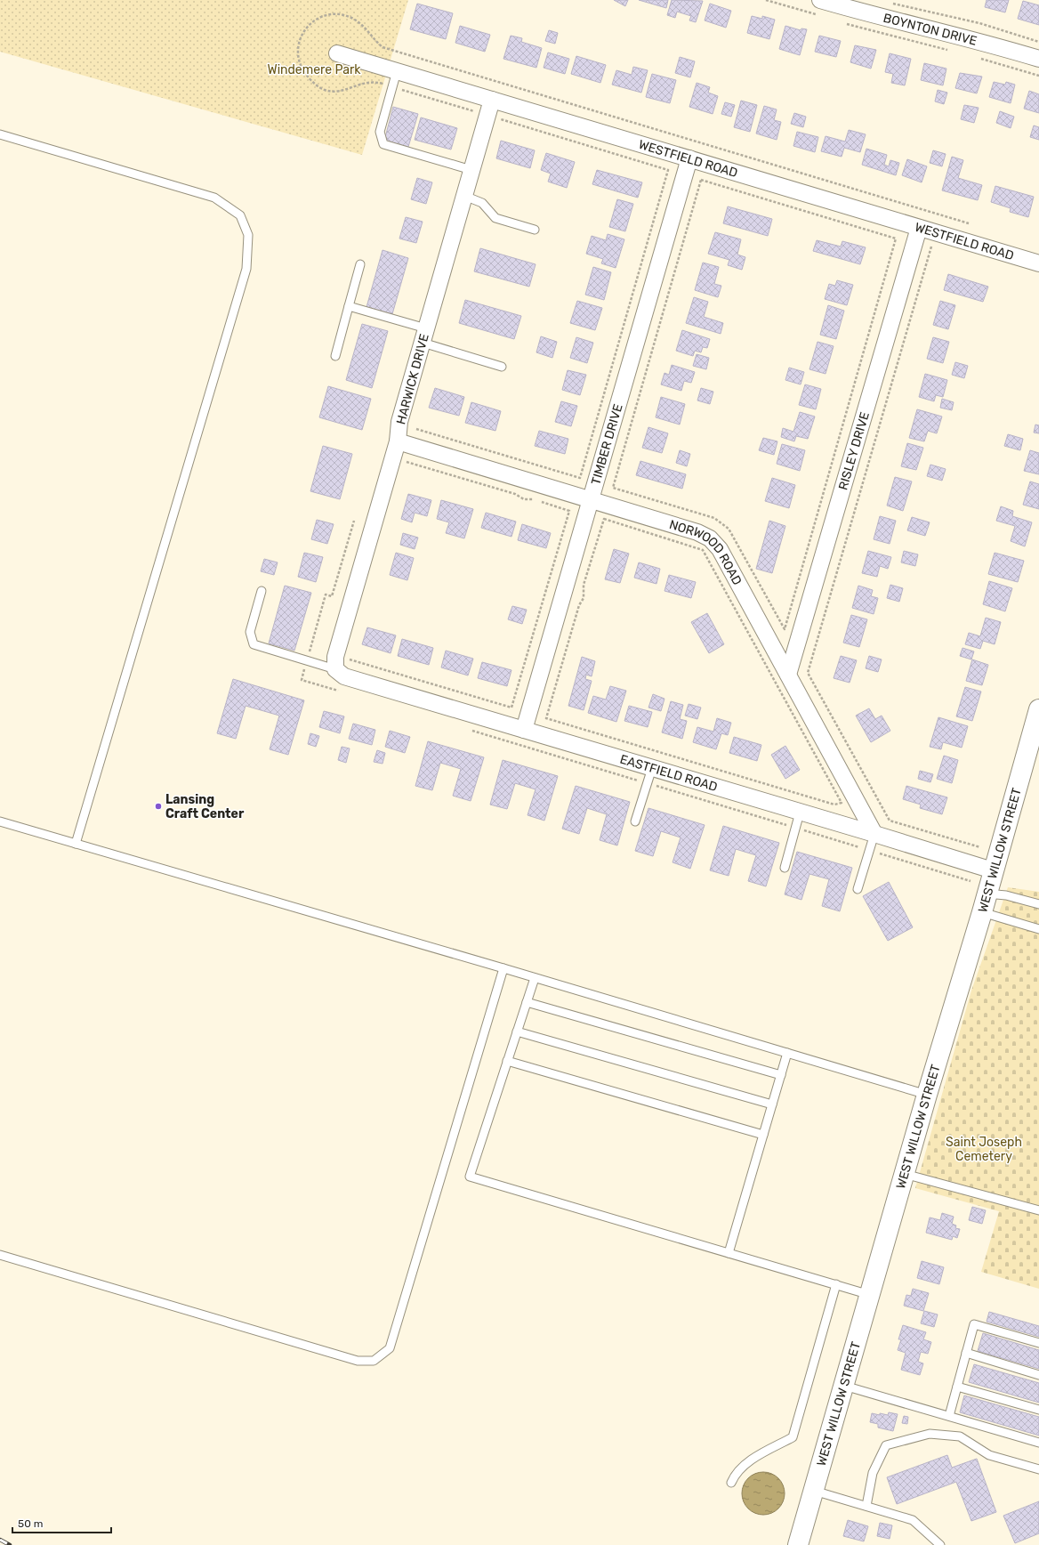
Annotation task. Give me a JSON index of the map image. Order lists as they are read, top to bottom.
{
  "streets": {
    "street": [
      "BOYNTON DRIVE",
      "WESTFIELD ROAD",
      "HARWICK DRIVE",
      "TIMBER DRIVE",
      "RISLEY DRIVE",
      "NORWOOD ROAD",
      "EASTFIELD ROAD",
      "WEST WILLOW STREET"
    ]
  },
  "crossings": [
    ["WESTFIELD ROAD", "HARWICK DRIVE"],
    ["WESTFIELD ROAD", "TIMBER DRIVE"],
    ["WESTFIELD ROAD", "RISLEY DRIVE"],
    ["HARWICK DRIVE", "NORWOOD ROAD"],
    ["HARWICK DRIVE", "EASTFIELD ROAD"],
    ["TIMBER DRIVE", "NORWOOD ROAD"],
    ["TIMBER DRIVE", "EASTFIELD ROAD"],
    ["RISLEY DRIVE", "NORWOOD ROAD"],
    ["NORWOOD ROAD", "EASTFIELD ROAD"],
    ["EASTFIELD ROAD", "WEST WILLOW STREET"]
  ],
  "parks": ["Windemere Park", "Saint Joseph Cemetery"],
  "places": ["Lansing Craft Center"],
  "scale_bar": "50 m"
}
